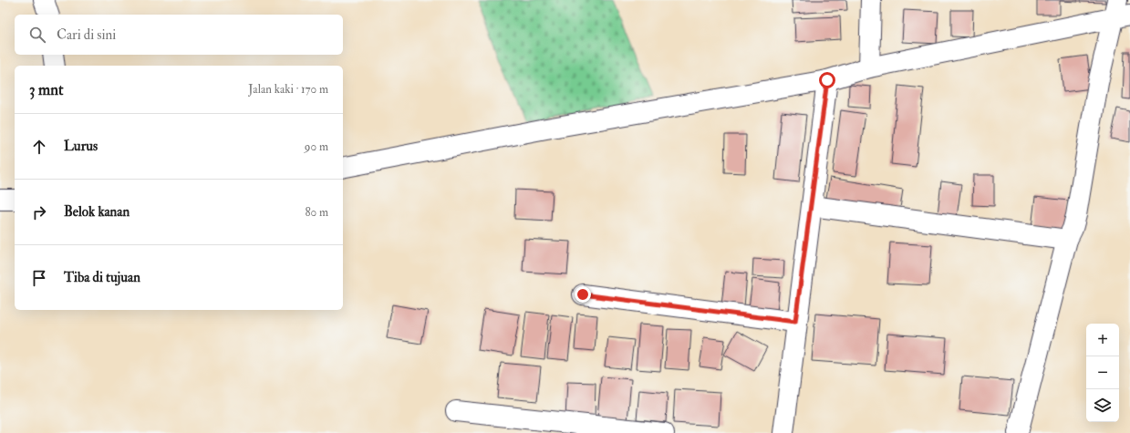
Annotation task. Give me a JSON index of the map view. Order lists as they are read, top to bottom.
{
  "page": {
    "search": "Cari di sini",
    "heading": ["3 mnt", "Jalan kaki · 170 m"],
    "list": [
      ["Lurus", "90 m"],
      ["Belok kanan", "80 m"],
      "Tiba di tujuan"
    ],
    "map_buttons": ["+", "−"]
  }
}
